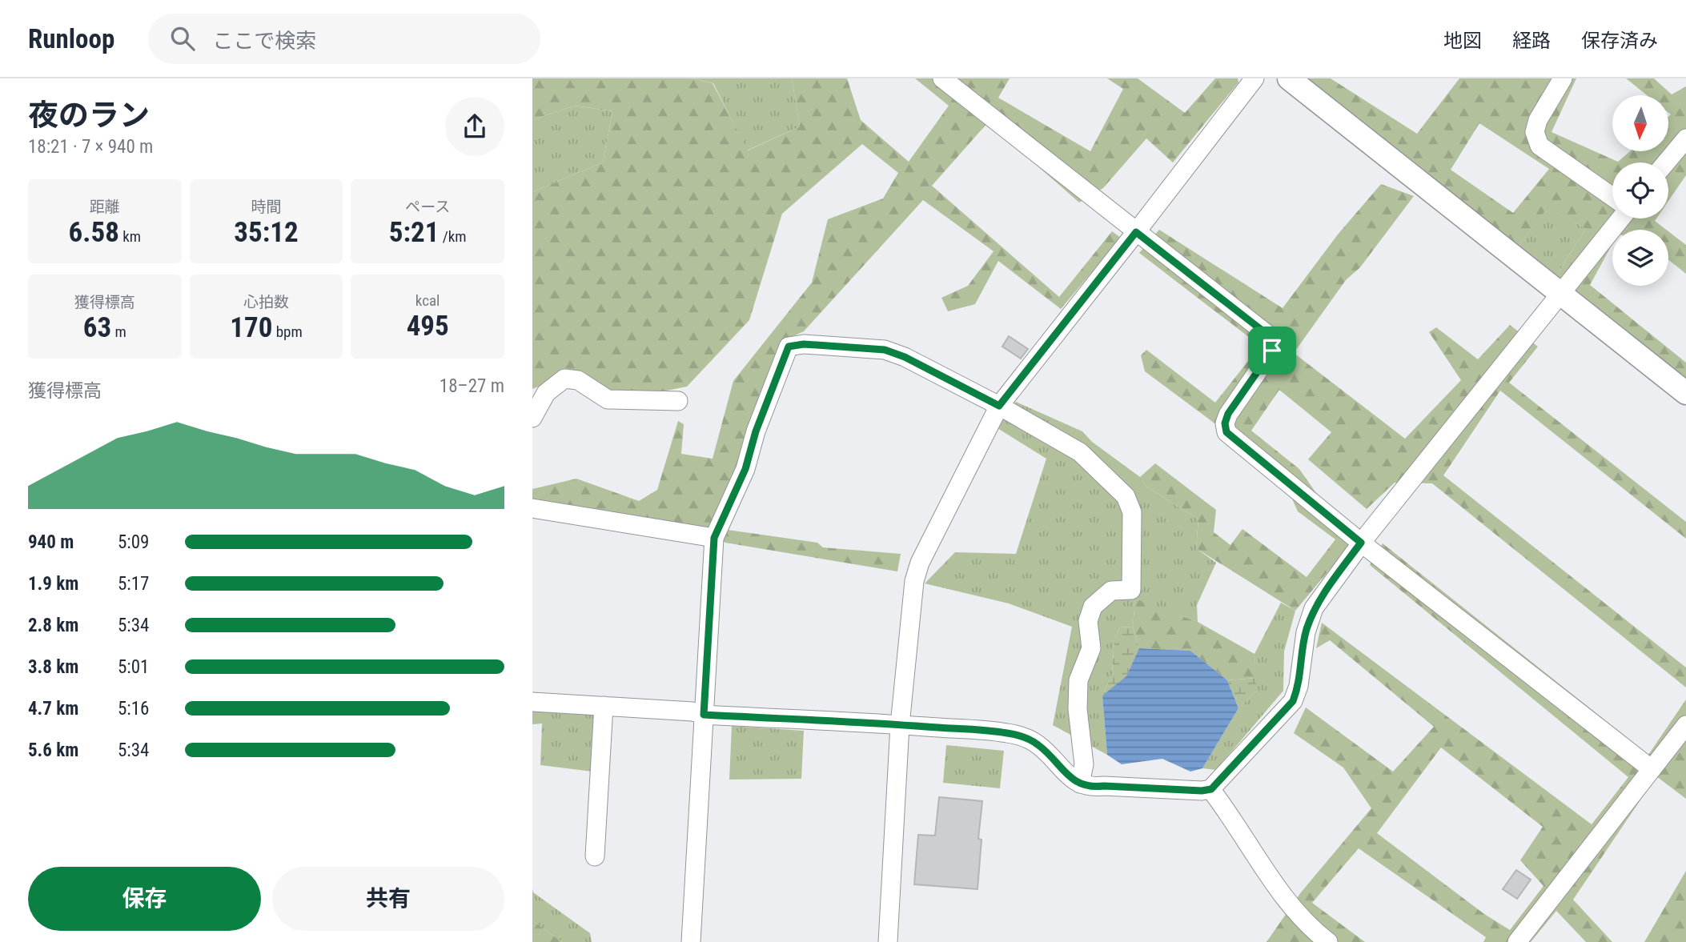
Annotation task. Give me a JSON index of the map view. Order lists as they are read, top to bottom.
{
  "north": "bottom",
  "page": {
    "header": "Runloop",
    "search": "ここで検索",
    "nav": ["地図", "経路", "保存済み"],
    "heading": ["夜のラン", "18:21 · 7 × 940 m"],
    "stats": [
      ["距離", "6.58 km"],
      ["時間", "35:12"],
      ["ペース", "5:21 /km"],
      ["獲得標高", "63 m"],
      ["心拍数", "170 bpm"],
      ["kcal", "495"]
    ],
    "chart": ["獲得標高", "18–27 m"],
    "list": [
      {
        "name": "940 m",
        "note": "5:09"
      },
      {
        "name": "1.9 km",
        "note": "5:17"
      },
      {
        "name": "2.8 km",
        "note": "5:34"
      },
      {
        "name": "3.8 km",
        "note": "5:01"
      },
      {
        "name": "4.7 km",
        "note": "5:16"
      },
      {
        "name": "5.6 km",
        "note": "5:34"
      }
    ],
    "buttons": ["保存", "共有"]
  }
}
